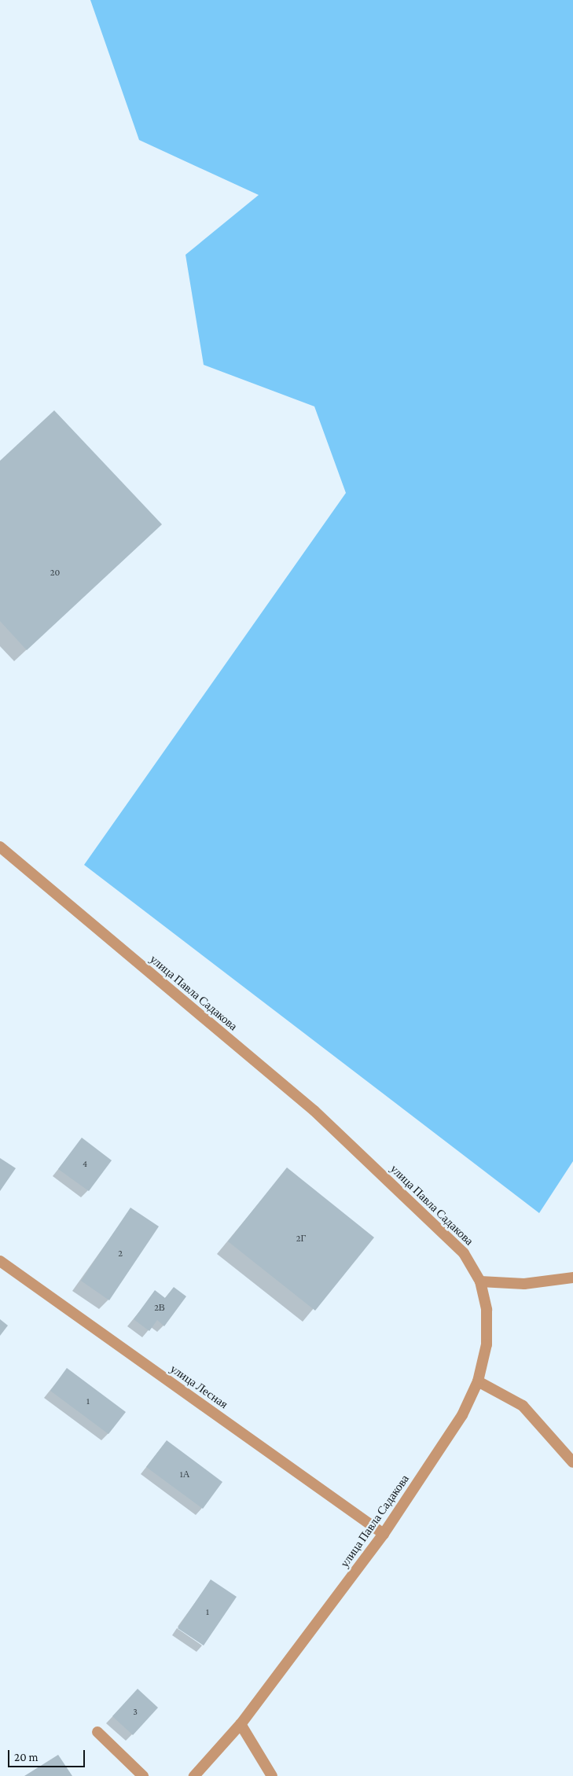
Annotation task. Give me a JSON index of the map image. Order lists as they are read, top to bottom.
{
  "streets": {
    "street": ["улица Павла Садакова", "улица Лесная"]
  },
  "crossings": [
    ["улица Павла Садакова", "улица Лесная"]
  ],
  "house_numbers": [
    "20",
    "4",
    "2Г",
    "2",
    "2В",
    "1",
    "1А",
    "1",
    "3"
  ],
  "scale_bar": "20 m"
}
